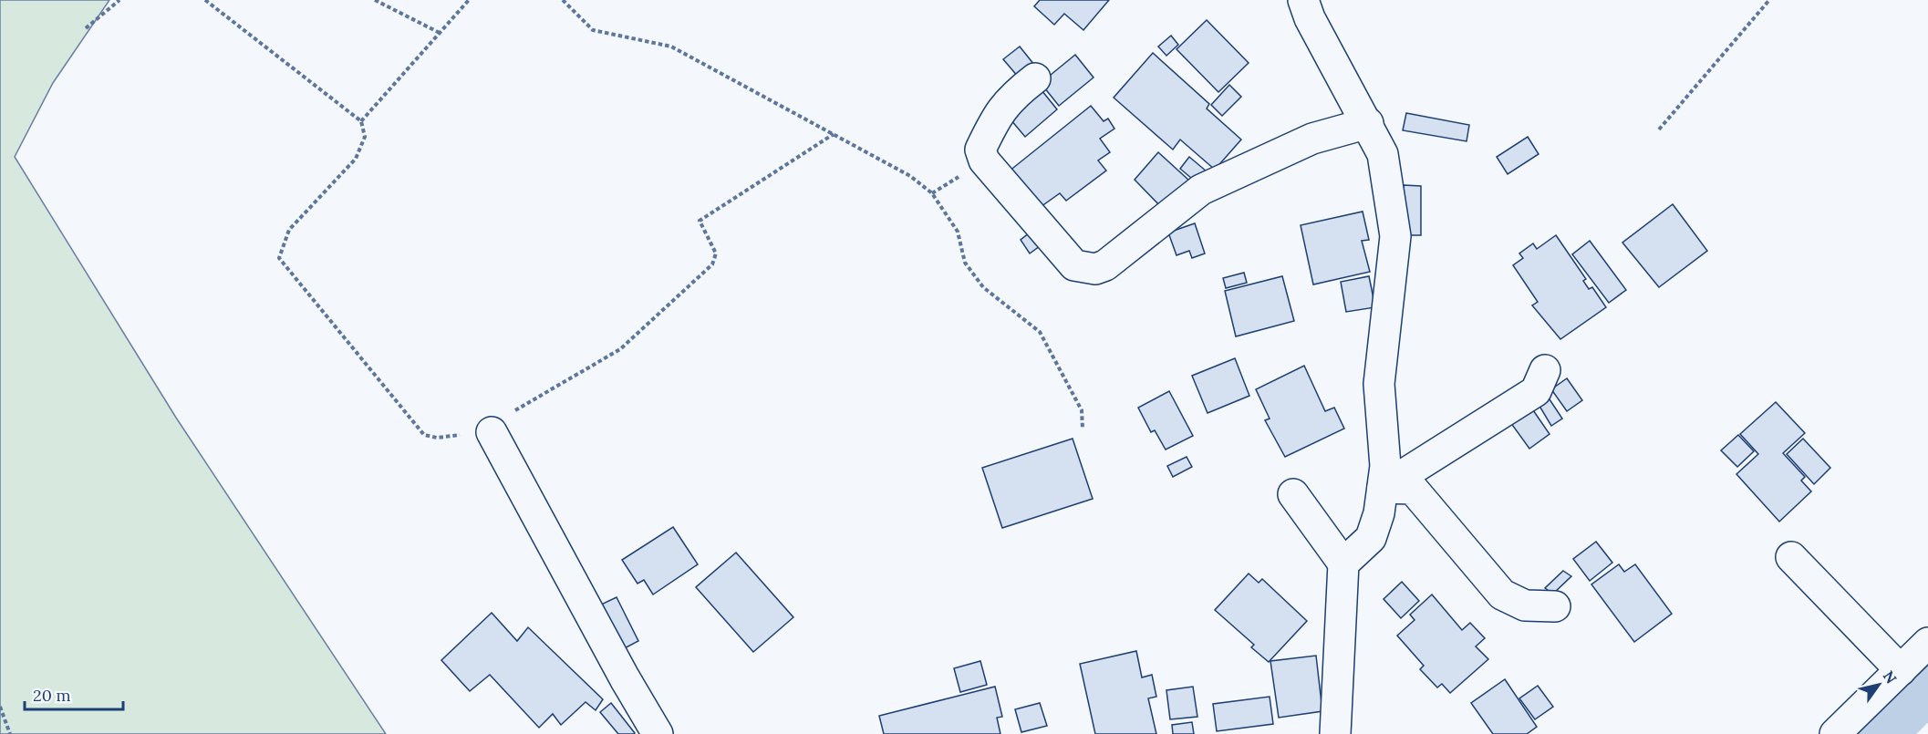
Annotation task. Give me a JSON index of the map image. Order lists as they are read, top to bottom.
{
  "scale_bar": "20 m",
  "north": "top right"
}
